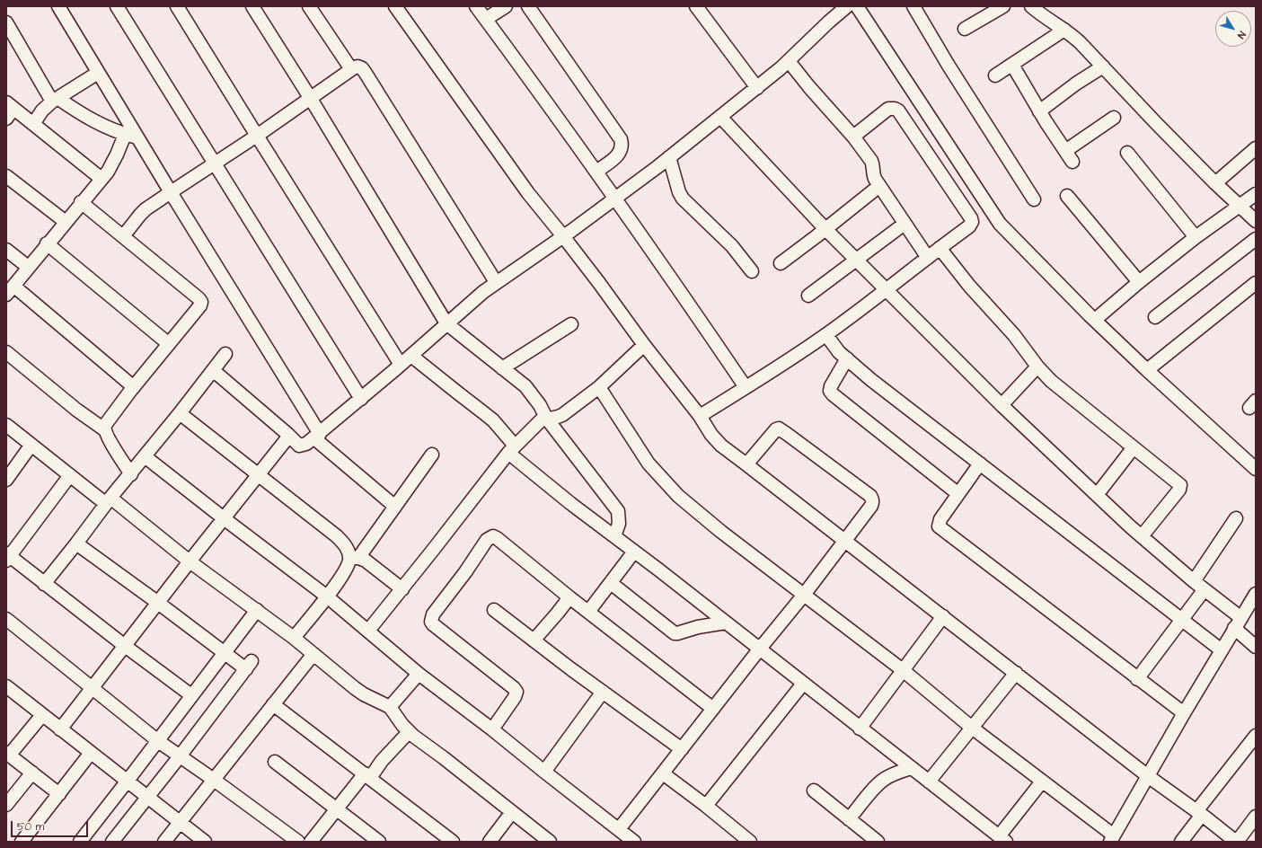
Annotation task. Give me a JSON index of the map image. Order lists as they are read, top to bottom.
{
  "scale_bar": "50 m",
  "north": "bottom right"
}
